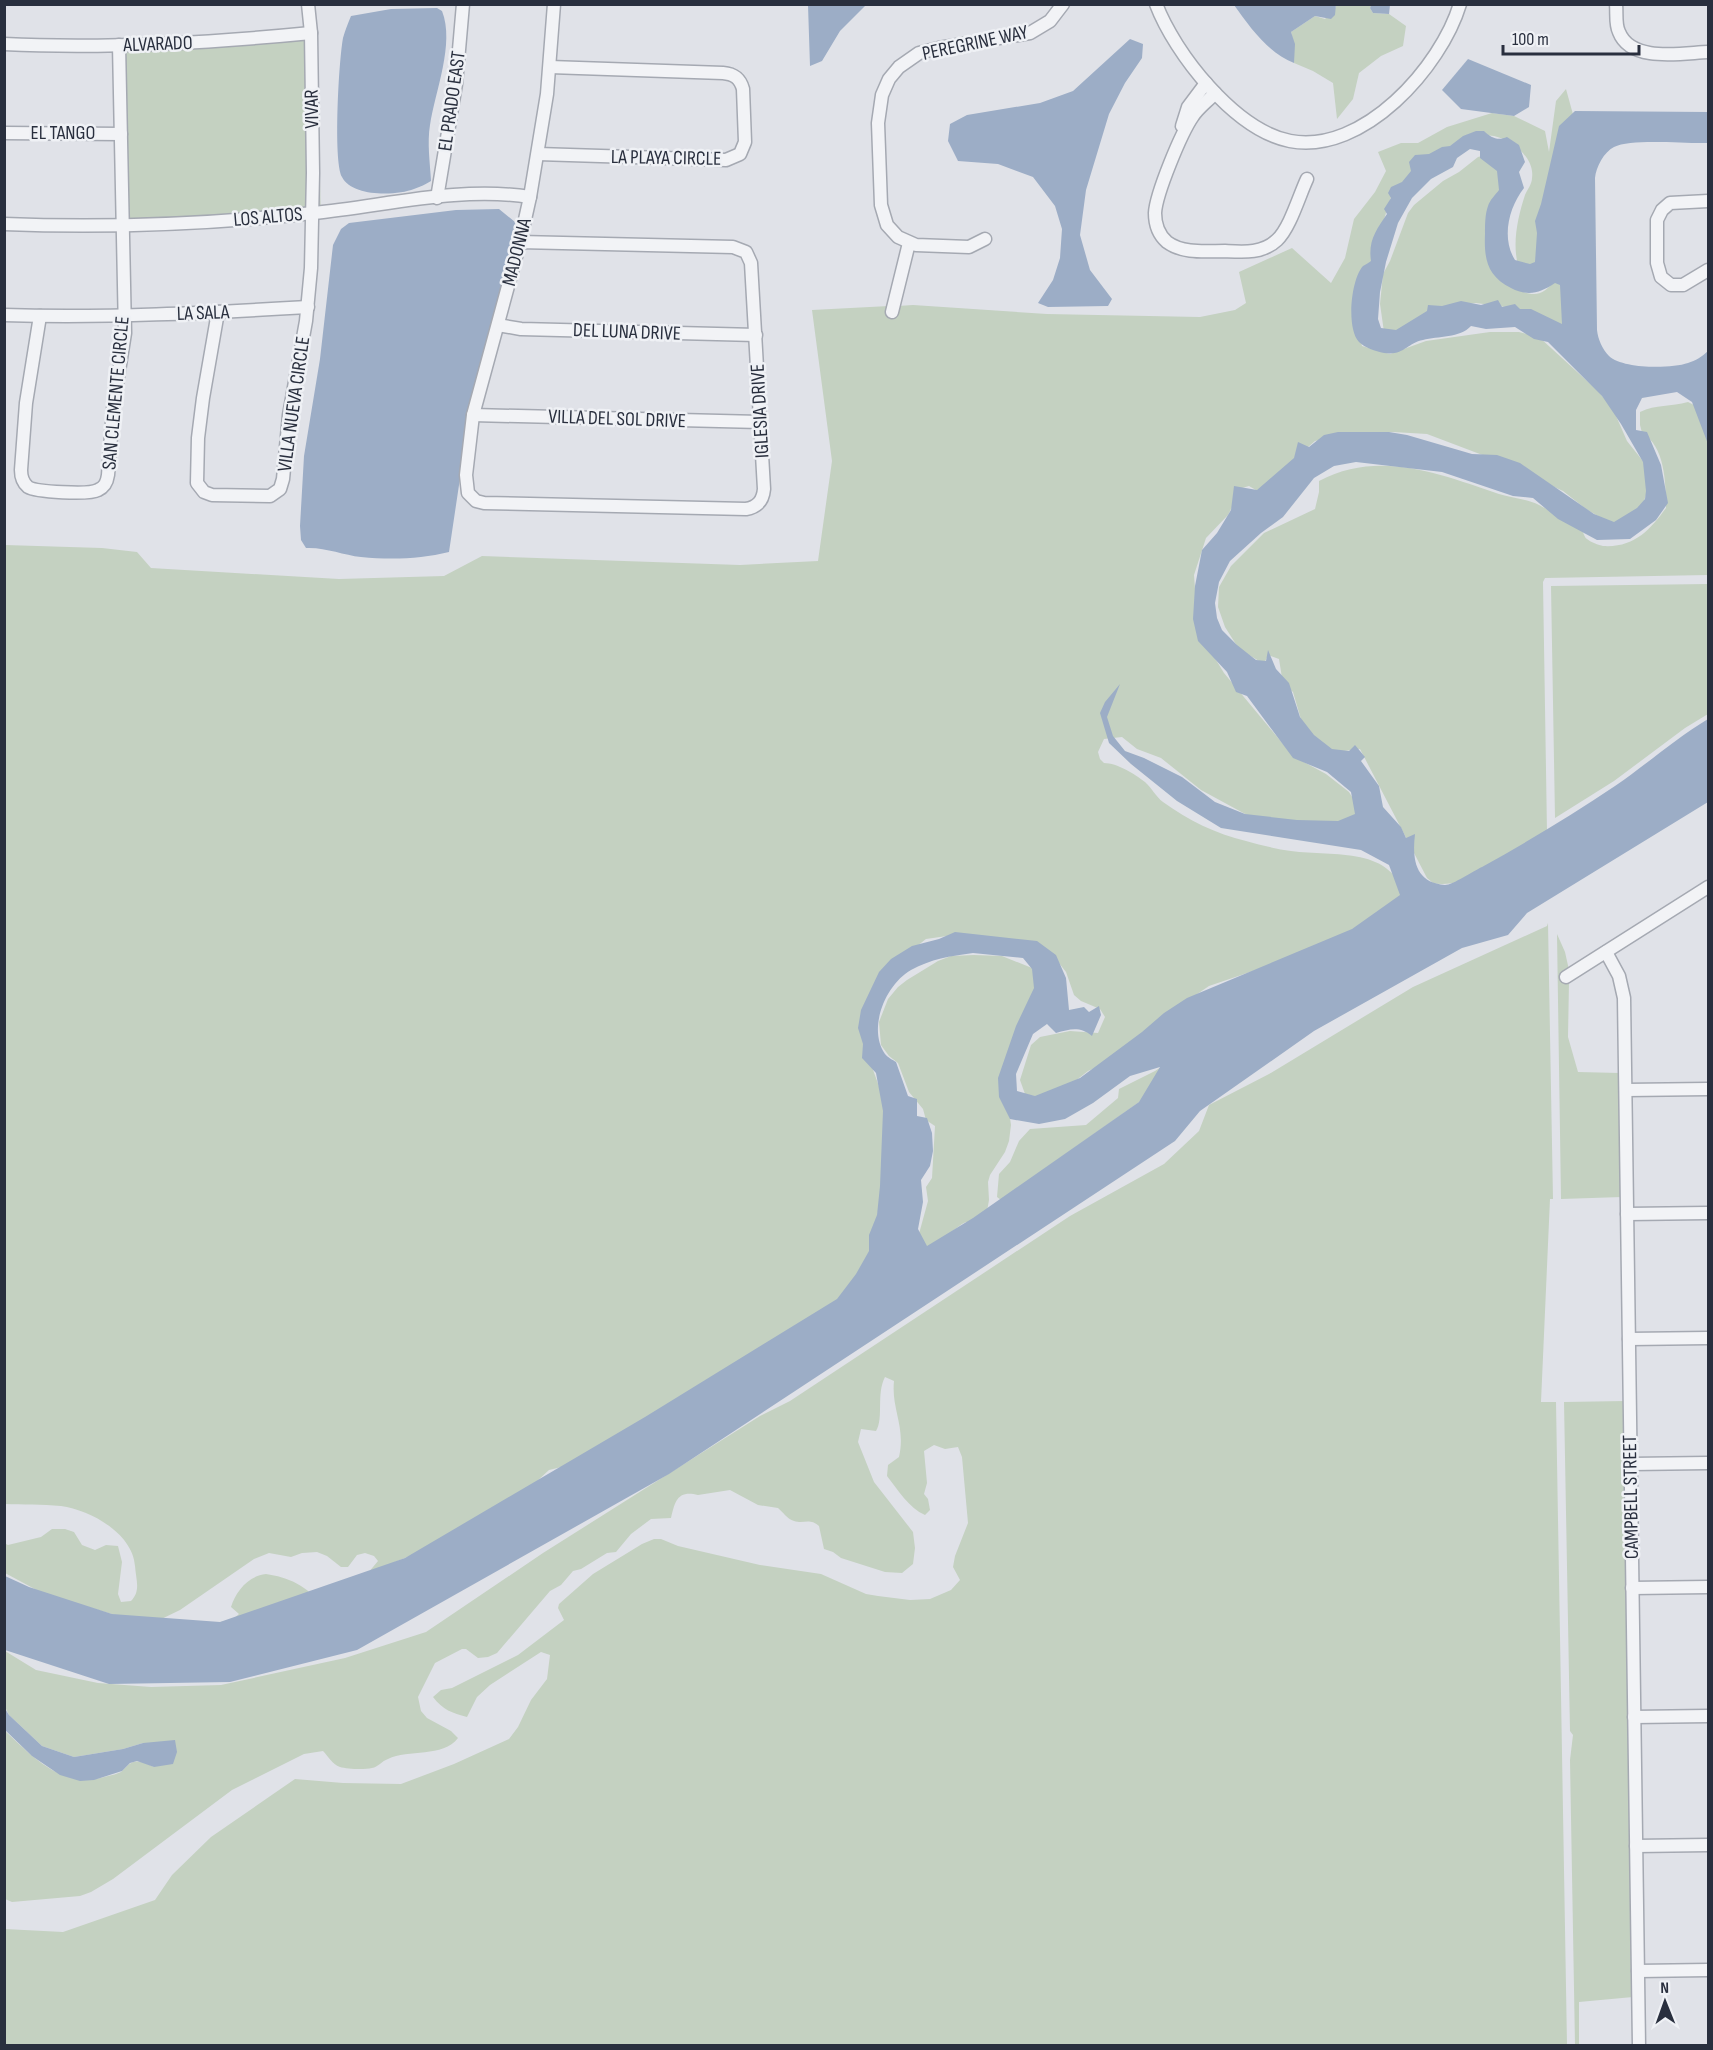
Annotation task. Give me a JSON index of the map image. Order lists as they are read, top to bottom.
{
  "streets": {
    "street": [
      "PEREGRINE WAY",
      "ALVARADO",
      "EL PRADO EAST",
      "VIVAR",
      "EL TANGO",
      "LA PLAYA CIRCLE",
      "LOS ALTOS",
      "MADONNA",
      "LA SALA",
      "DEL LUNA DRIVE",
      "SAN CLEMENTE CIRCLE",
      "VILLA NUEVA CIRCLE",
      "IGLESIA DRIVE",
      "VILLA DEL SOL DRIVE",
      "CAMPBELL STREET"
    ]
  },
  "crossings": [
    ["ALVARADO", "VIVAR"],
    ["ALVARADO", "SAN CLEMENTE CIRCLE"],
    ["EL PRADO EAST", "LOS ALTOS"],
    ["VIVAR", "LOS ALTOS"],
    ["EL TANGO", "SAN CLEMENTE CIRCLE"],
    ["LA PLAYA CIRCLE", "MADONNA"],
    ["LOS ALTOS", "MADONNA"],
    ["LOS ALTOS", "SAN CLEMENTE CIRCLE"],
    ["MADONNA", "DEL LUNA DRIVE"],
    ["MADONNA", "IGLESIA DRIVE"],
    ["MADONNA", "VILLA DEL SOL DRIVE"],
    ["LA SALA", "SAN CLEMENTE CIRCLE"],
    ["LA SALA", "VILLA NUEVA CIRCLE"],
    ["DEL LUNA DRIVE", "IGLESIA DRIVE"],
    ["IGLESIA DRIVE", "VILLA DEL SOL DRIVE"]
  ],
  "scale_bar": "100 m",
  "north": "top"
}
